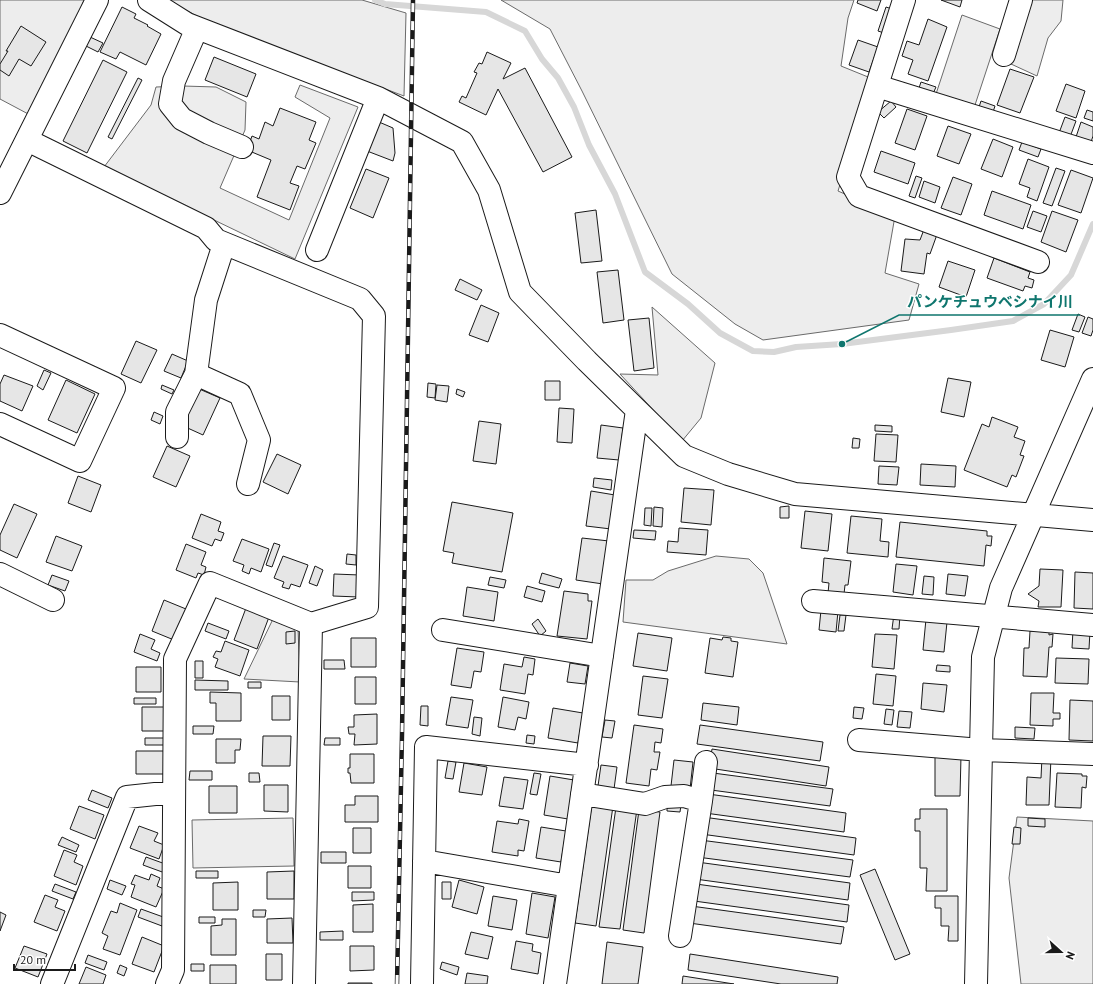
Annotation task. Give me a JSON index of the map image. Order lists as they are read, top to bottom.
{
  "places": ["パンケチュウベシナイ川"],
  "scale_bar": "20 m",
  "north": "right"
}
